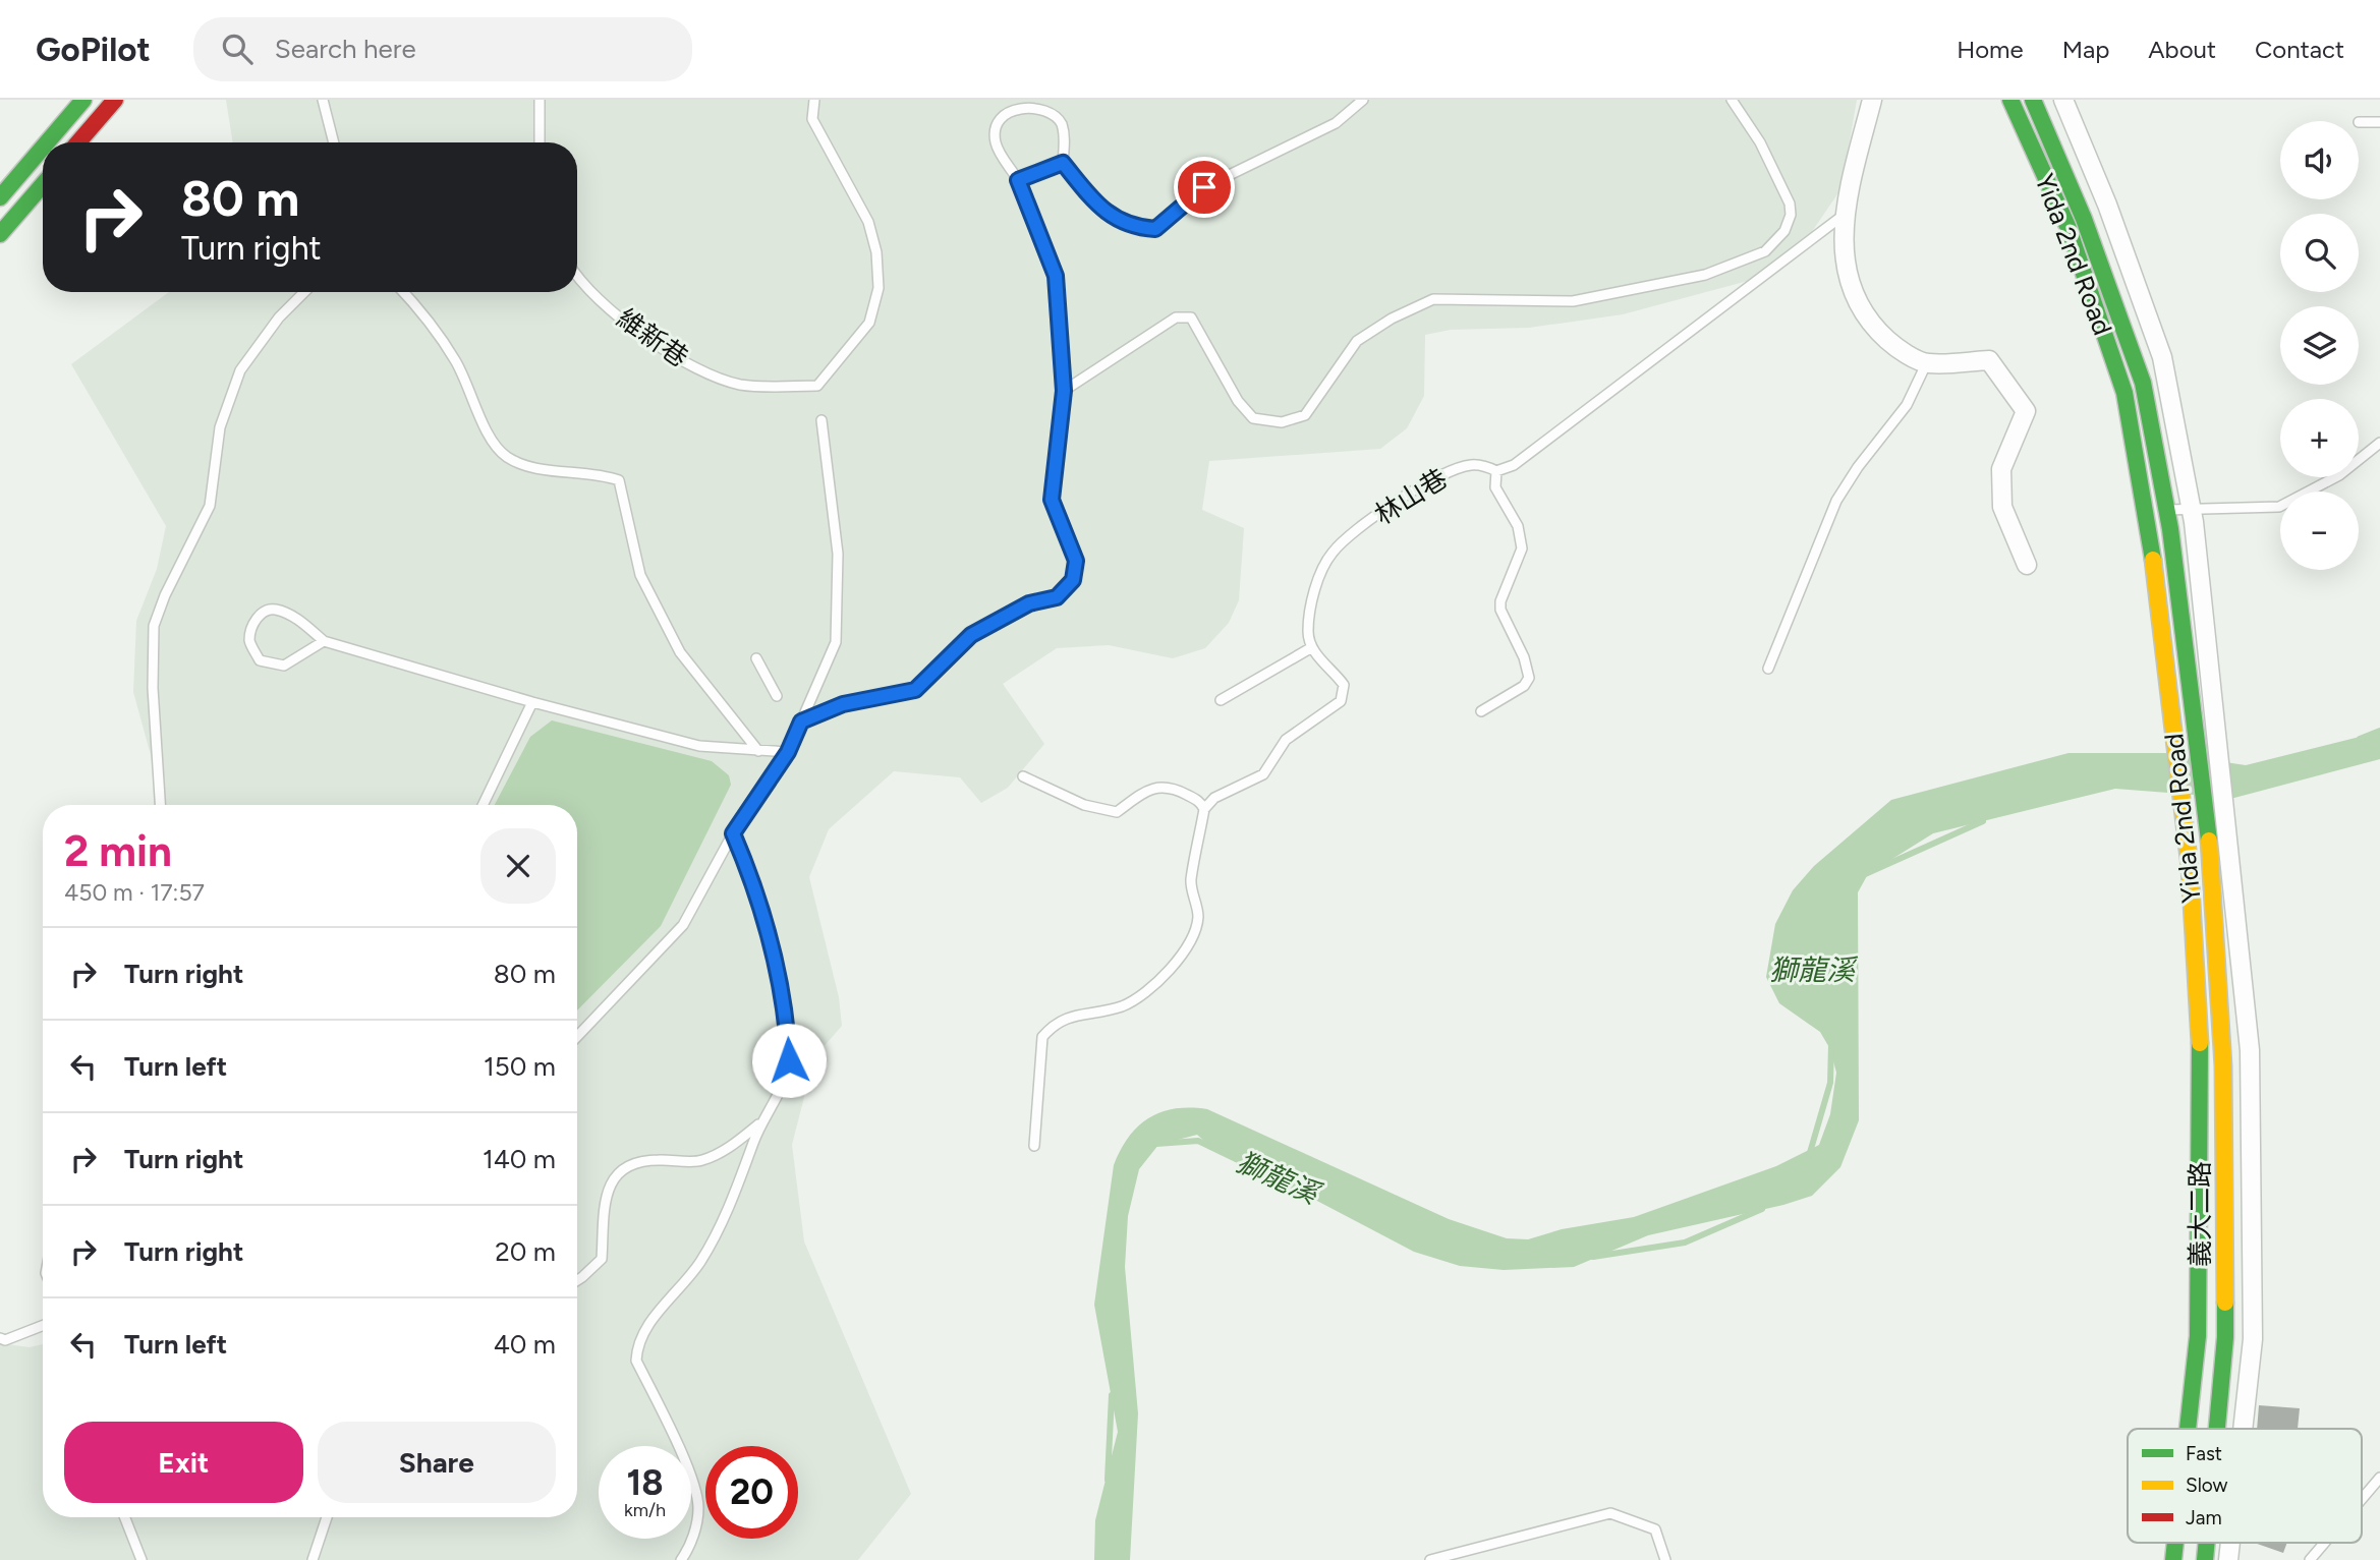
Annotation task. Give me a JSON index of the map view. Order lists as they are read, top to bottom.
{
  "streets": {
    "street": ["Yida 2nd Road", "義大二路"],
    "lane": ["維新巷", "林山巷"]
  },
  "crossings": [
    ["Yida 2nd Road", "義大二路"]
  ],
  "water": ["獅龍溪"],
  "legend": ["Fast", "Slow", "Jam"],
  "page": {
    "header": "GoPilot",
    "search": "Search here",
    "nav": [
      "Home",
      "Map",
      "About",
      "Contact"
    ],
    "map_buttons": ["+", "−"],
    "turn": ["80 m", "Turn right"],
    "heading": ["2 min", "450 m · 17:57"],
    "list": [
      {
        "name": "Turn right",
        "value": "80 m"
      },
      {
        "name": "Turn left",
        "value": "150 m"
      },
      {
        "name": "Turn right",
        "value": "140 m"
      },
      {
        "name": "Turn right",
        "value": "20 m"
      },
      {
        "name": "Turn left",
        "value": "40 m"
      }
    ],
    "buttons": ["Exit", "Share"],
    "speed": "18 km/h",
    "limit": "20"
  }
}
